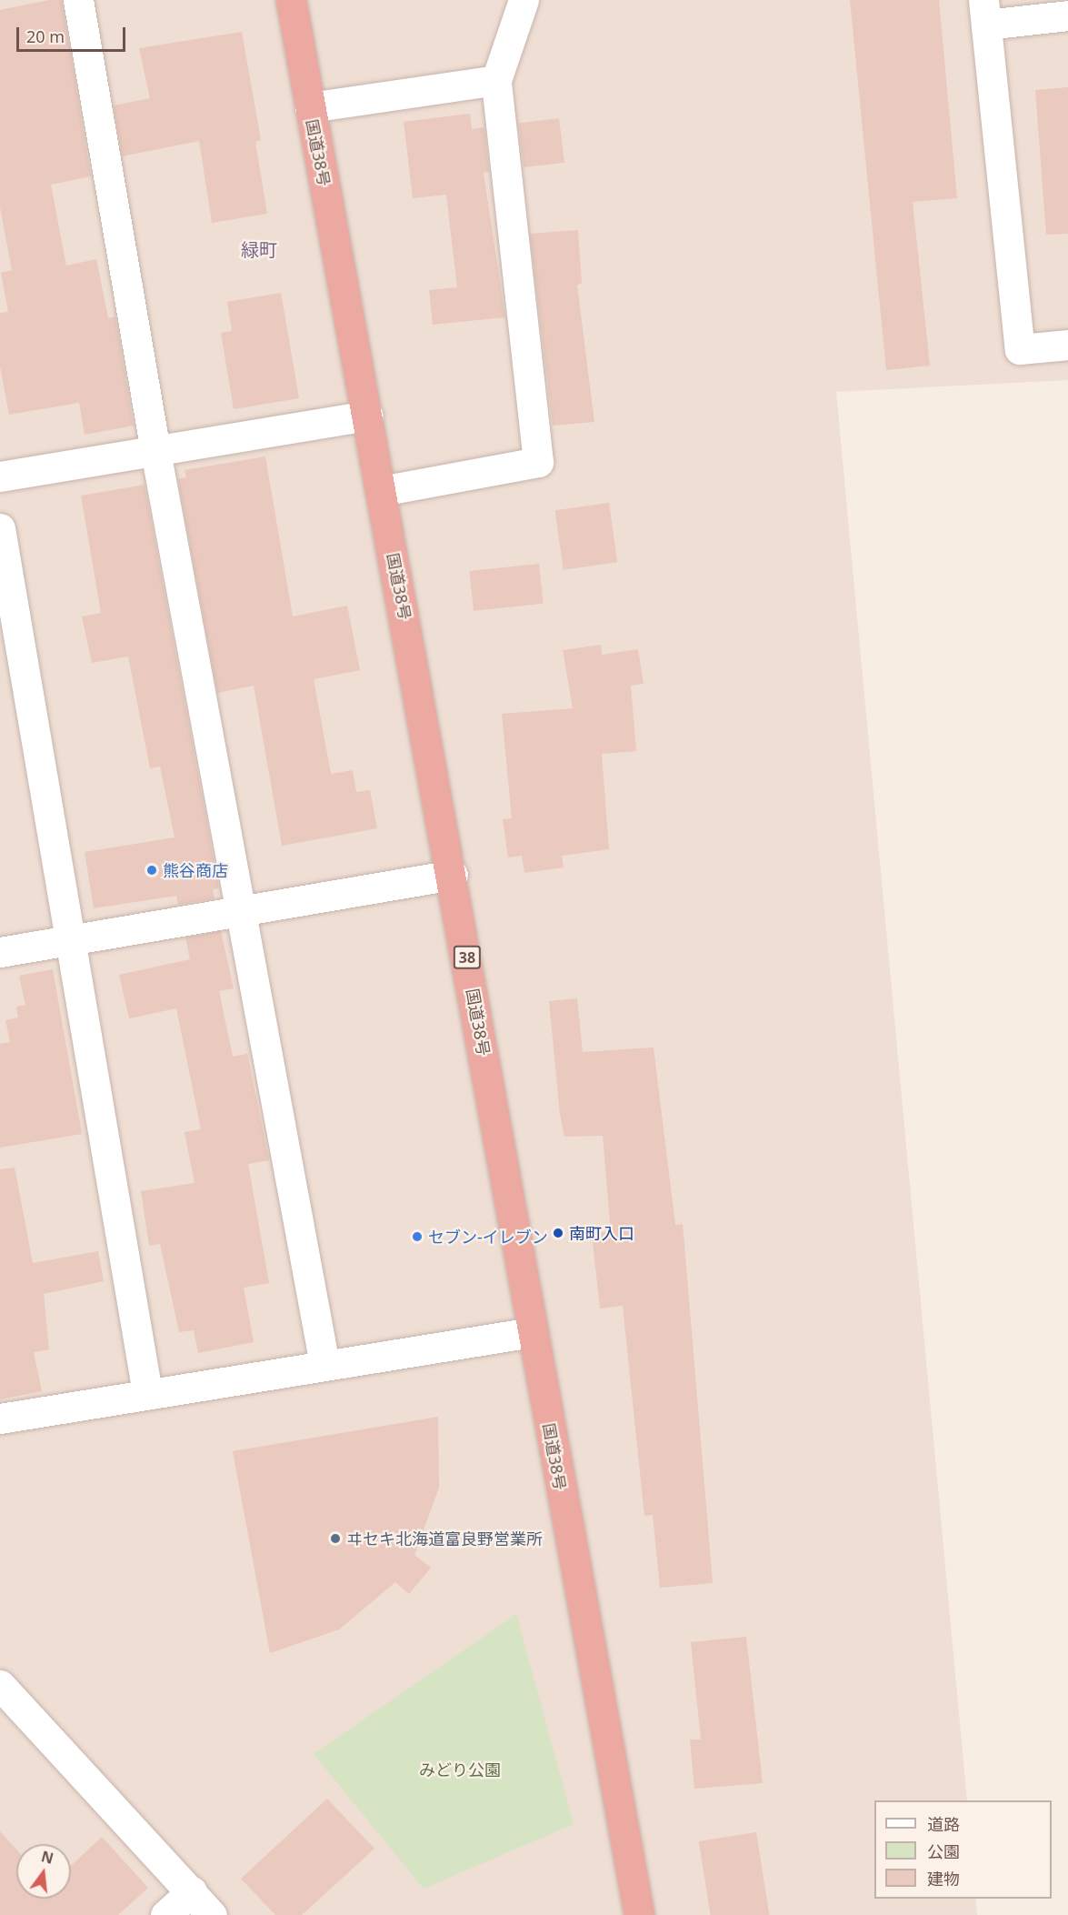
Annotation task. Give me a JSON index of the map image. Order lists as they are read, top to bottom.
{
  "streets": {
    "highway": ["国道38号", "38"]
  },
  "districts": ["緑町"],
  "parks": ["みどり公園"],
  "places": [
    "熊谷商店",
    "南町入口",
    "セブン-イレブン",
    "ヰセキ北海道富良野営業所"
  ],
  "legend": ["道路", "公園", "建物"],
  "scale_bar": "20 m",
  "north": "top"
}
